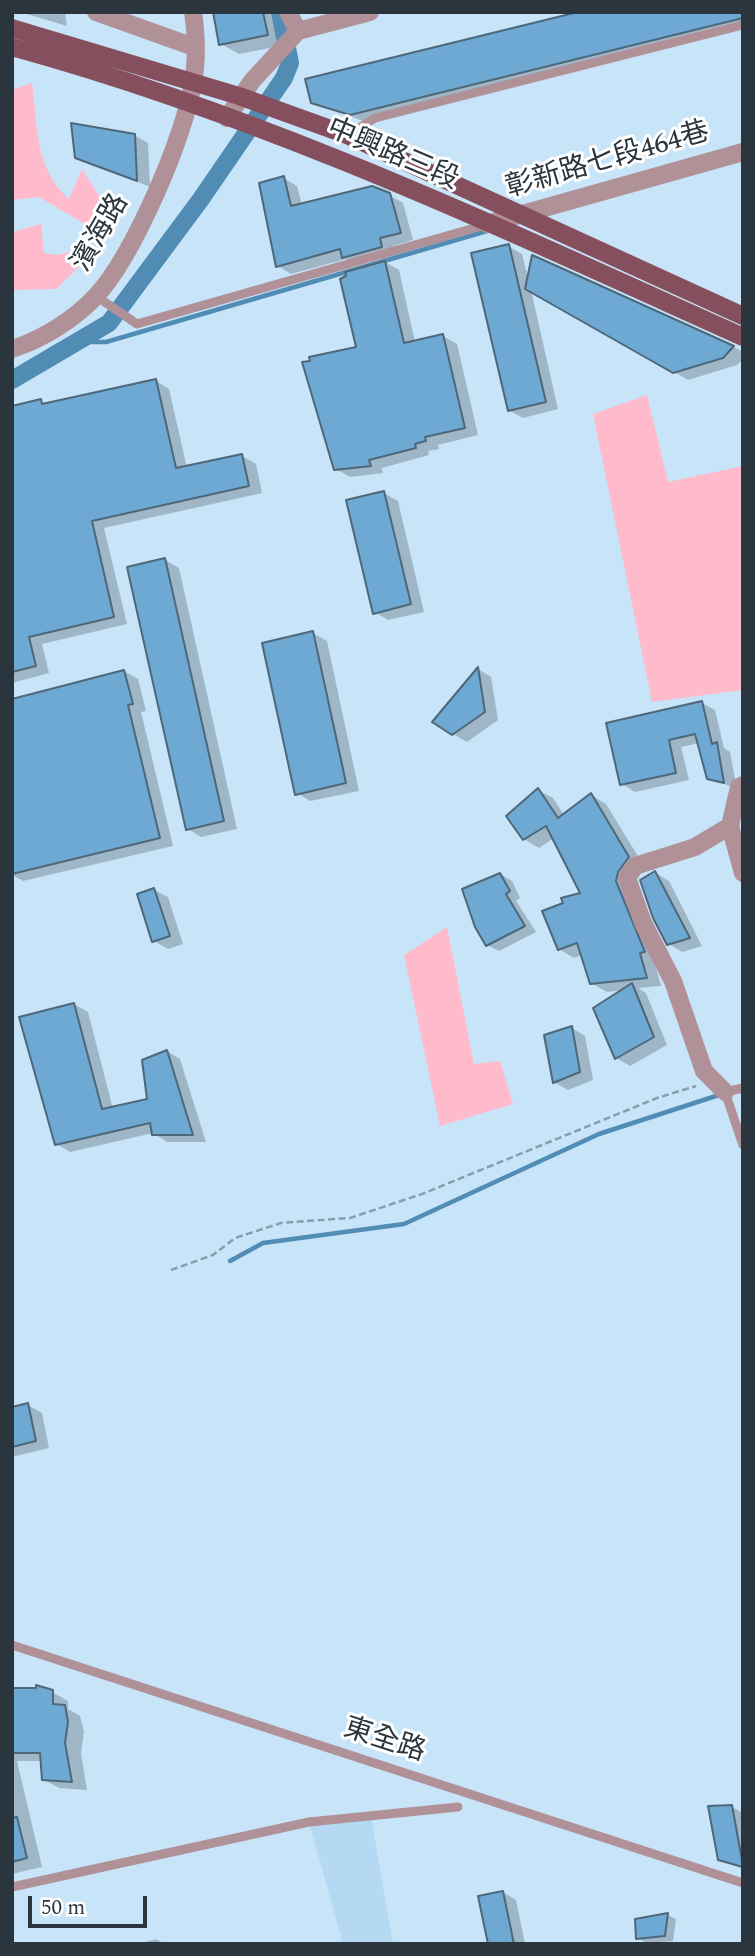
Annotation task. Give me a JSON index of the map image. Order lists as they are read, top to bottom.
{
  "streets": {
    "main road": ["中興路三段"],
    "street": ["彰新路七段464巷", "濱海路"],
    "lane": ["東全路"]
  },
  "crossings": [
    ["中興路三段", "彰新路七段464巷"],
    ["中興路三段", "濱海路"]
  ],
  "scale_bar": "50 m"
}
